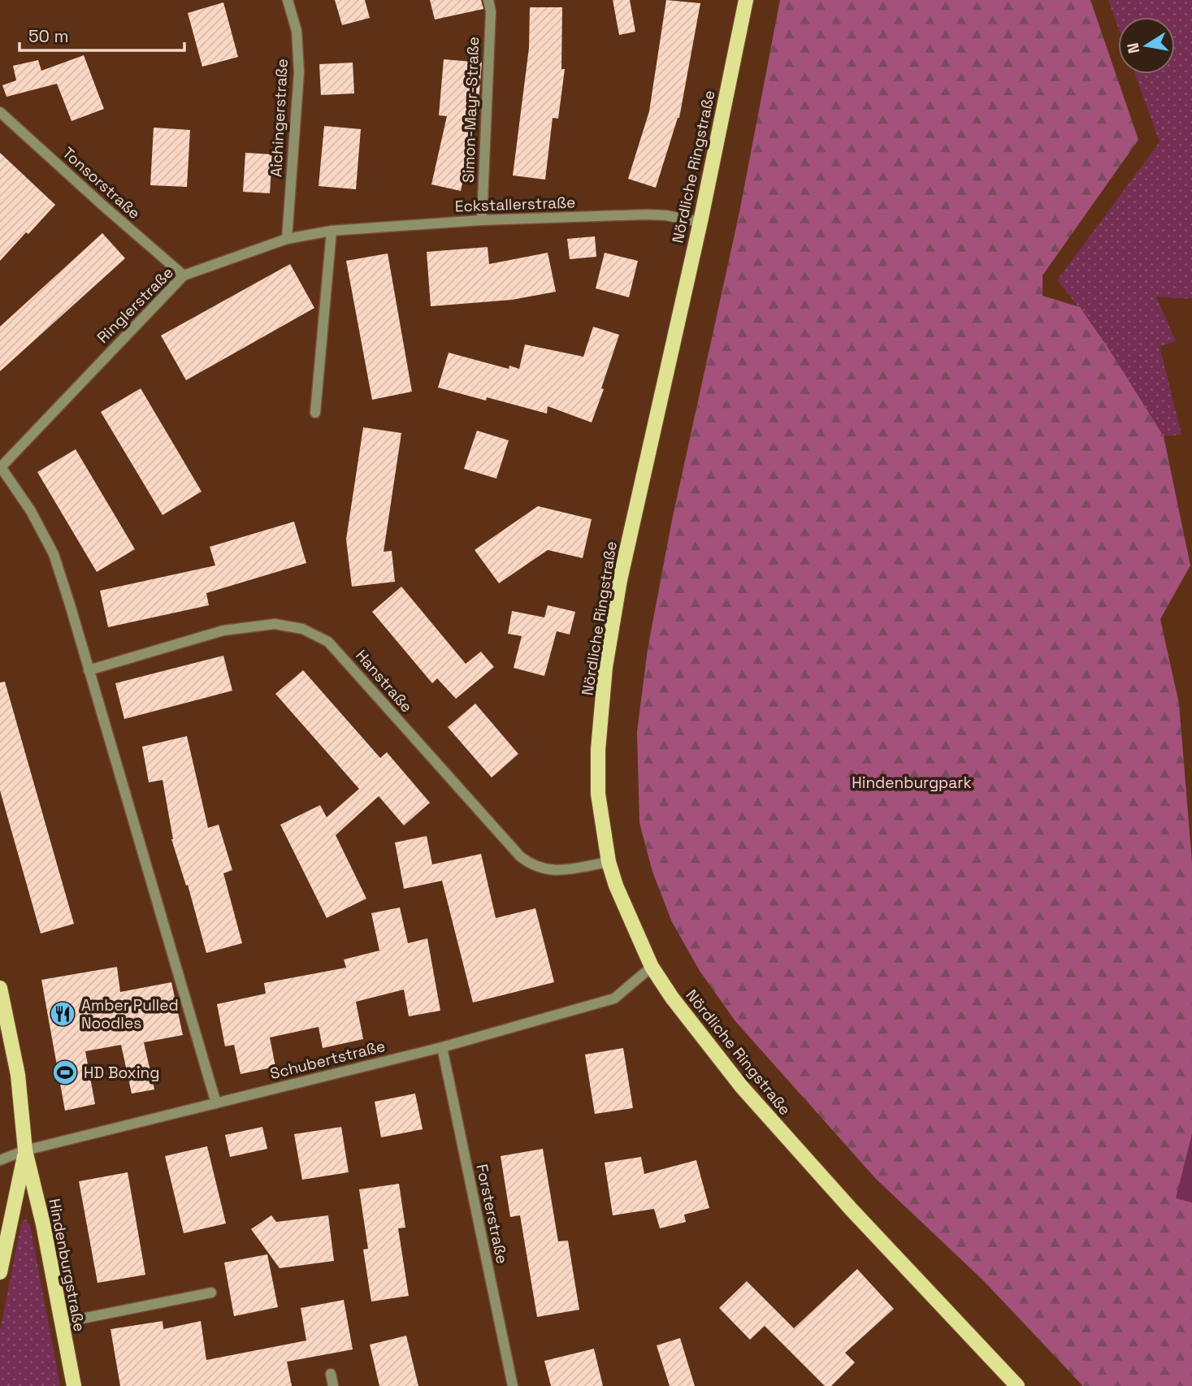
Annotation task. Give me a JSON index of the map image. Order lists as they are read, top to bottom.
{
  "streets": {
    "main road": ["Nördliche Ringstraße", "Hindenburgstraße"],
    "street": [
      "Simon-Mayr-Straße",
      "Aichingerstraße",
      "Tonsorstraße",
      "Eckstallerstraße",
      "Ringlerstraße",
      "Hanstraße",
      "Schubertstraße",
      "Forsterstraße"
    ]
  },
  "crossings": [
    ["Simon-Mayr-Straße", "Eckstallerstraße"],
    ["Aichingerstraße", "Ringlerstraße"],
    ["Nördliche Ringstraße", "Eckstallerstraße"],
    ["Nördliche Ringstraße", "Hanstraße"],
    ["Nördliche Ringstraße", "Schubertstraße"],
    ["Tonsorstraße", "Ringlerstraße"],
    ["Eckstallerstraße", "Ringlerstraße"],
    ["Schubertstraße", "Forsterstraße"],
    ["Schubertstraße", "Hindenburgstraße"]
  ],
  "parks": ["Hindenburgpark"],
  "places": {
    "restaurant": ["Amber Pulled Noodles"],
    "sports": ["HD Boxing"]
  },
  "scale_bar": "50 m",
  "north": "left"
}
